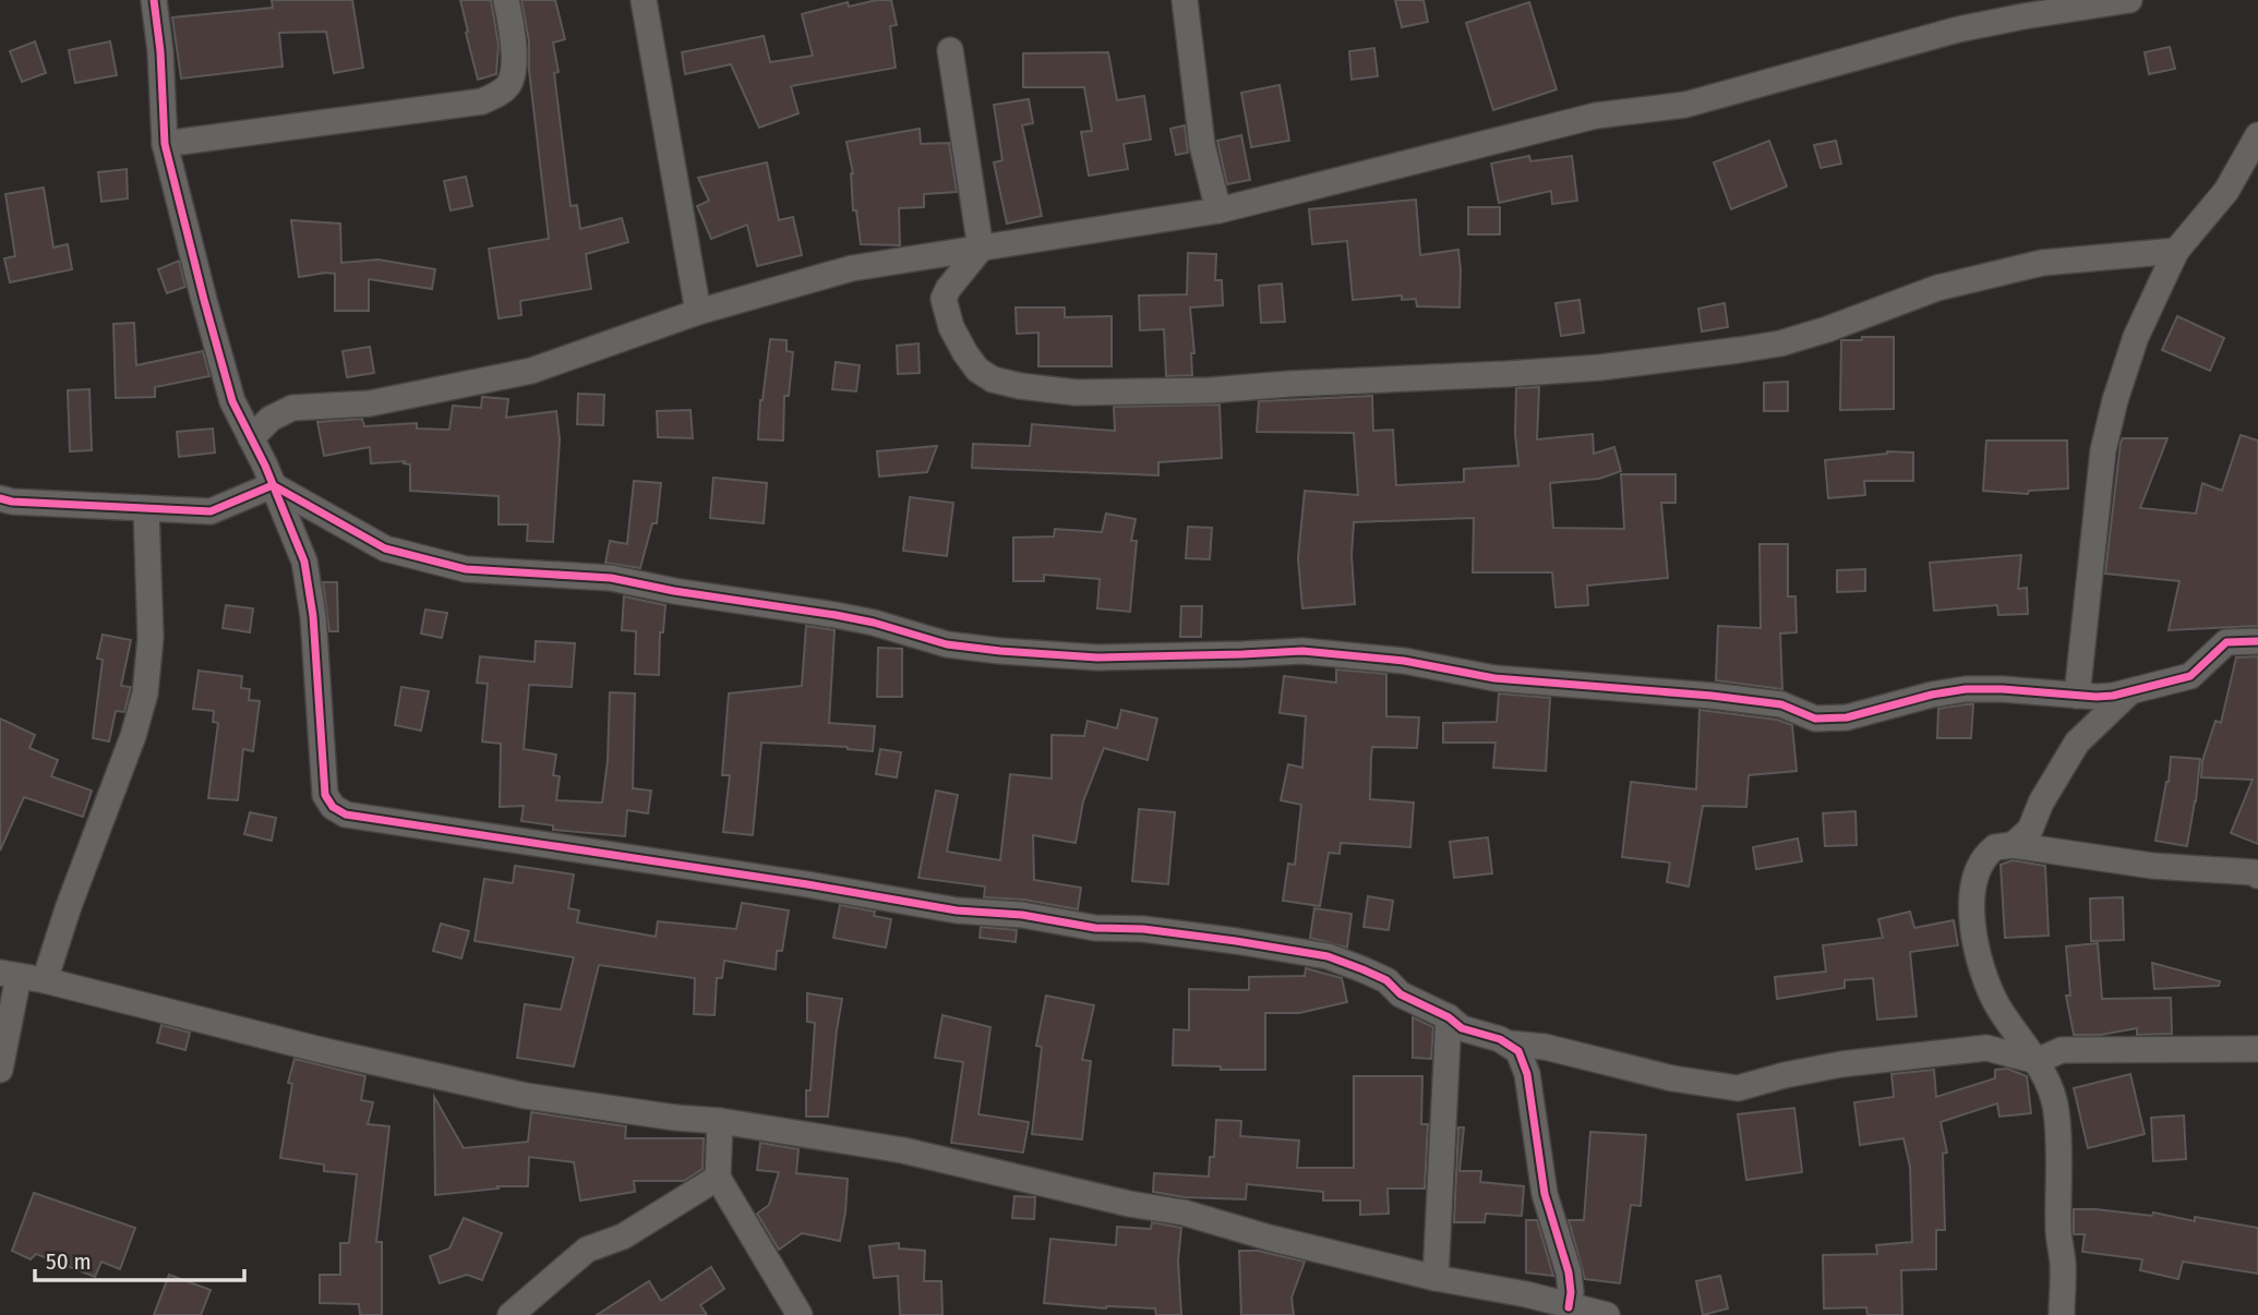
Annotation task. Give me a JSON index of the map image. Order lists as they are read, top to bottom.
{
  "scale_bar": "50 m"
}
